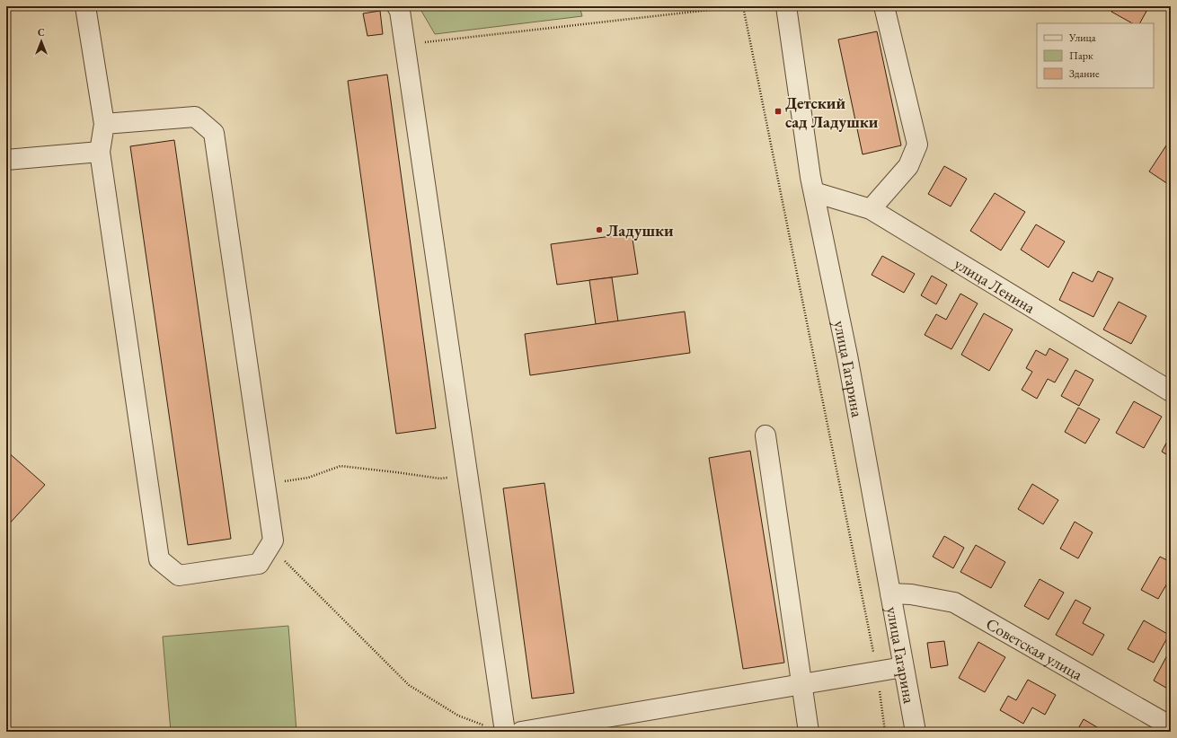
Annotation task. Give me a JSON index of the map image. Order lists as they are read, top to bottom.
{
  "streets": {
    "street": ["улица Ленина", "улица Гагарина", "Советская улица"]
  },
  "crossings": [
    ["улица Ленина", "улица Гагарина"],
    ["улица Гагарина", "Советская улица"]
  ],
  "places": {
    "transit": ["Детский сад Ладушки"],
    "other": ["Ладушки"]
  },
  "legend": ["Улица", "Парк", "Здание"],
  "north": "top"
}
